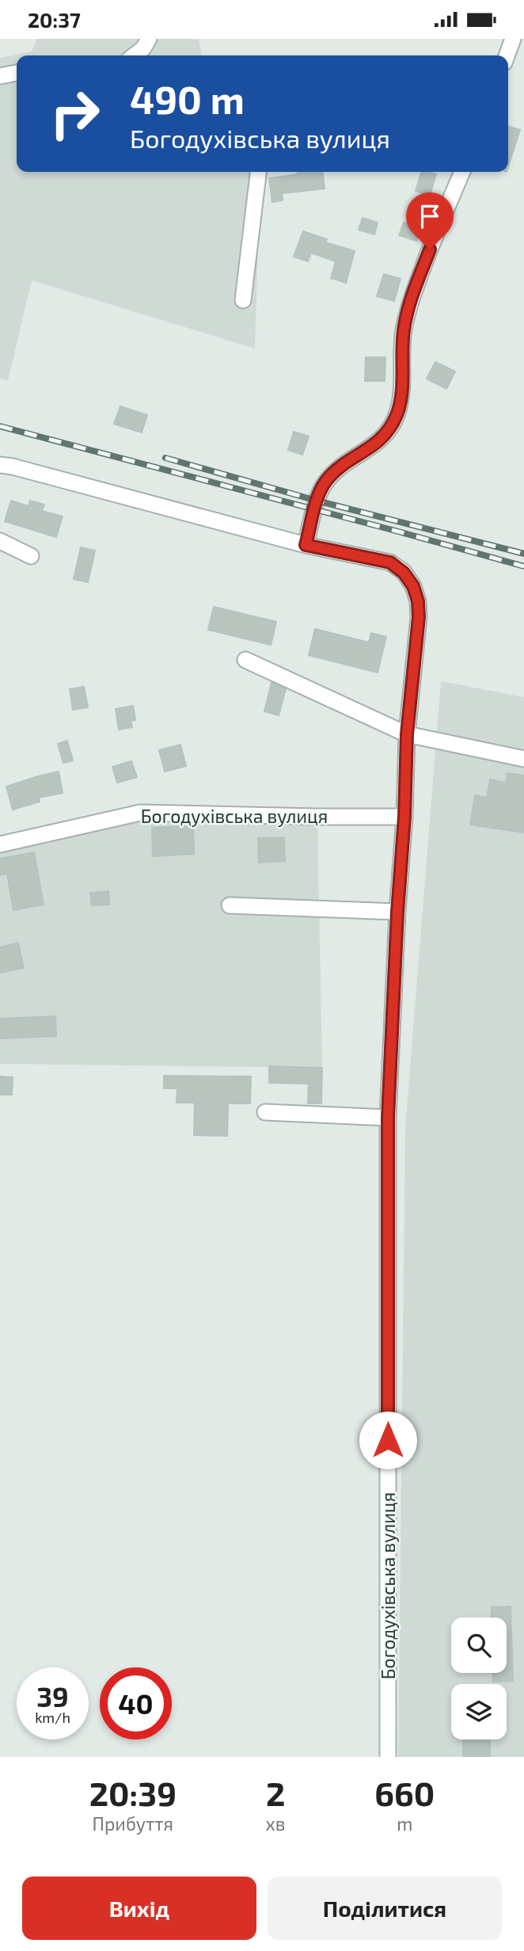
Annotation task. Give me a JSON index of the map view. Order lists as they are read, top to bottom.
{
  "streets": {
    "street": ["Богодухівська вулиця"]
  },
  "page": {
    "status": "20:37",
    "turn": ["490 m", "Богодухівська вулиця"],
    "speed": "39 km/h",
    "limit": "40",
    "eta": [
      "20:39",
      "Прибуття",
      "2",
      "хв",
      "660",
      "m"
    ],
    "buttons": ["Вихід", "Поділитися"]
  }
}
